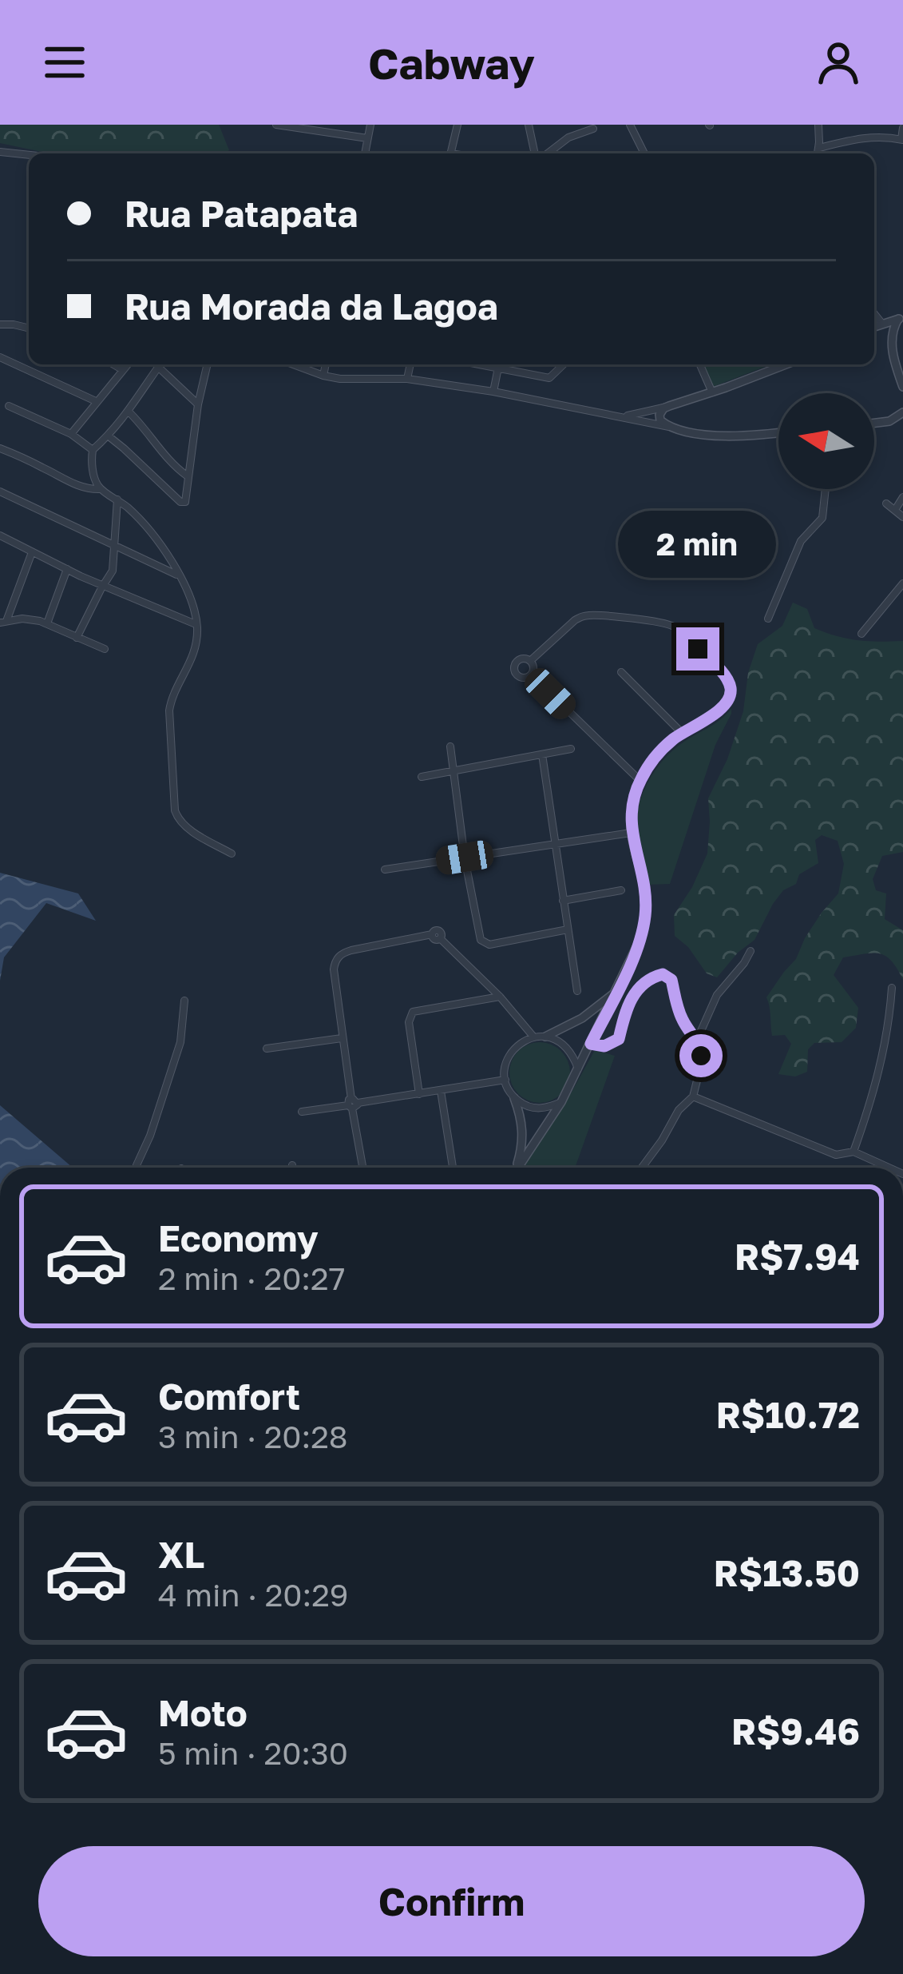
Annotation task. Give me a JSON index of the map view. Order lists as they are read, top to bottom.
{
  "north": "left",
  "page": {
    "header": "Cabway",
    "banner": ["Rua Patapata", "Rua Morada da Lagoa"],
    "bubble": "2 min",
    "list": [
      {
        "name": "Economy",
        "note": "2 min · 20:27",
        "value": "R$7.94"
      },
      {
        "name": "Comfort",
        "note": "3 min · 20:28",
        "value": "R$10.72"
      },
      {
        "name": "XL",
        "note": "4 min · 20:29",
        "value": "R$13.50"
      },
      {
        "name": "Moto",
        "note": "5 min · 20:30",
        "value": "R$9.46"
      }
    ],
    "buttons": "Confirm"
  }
}
